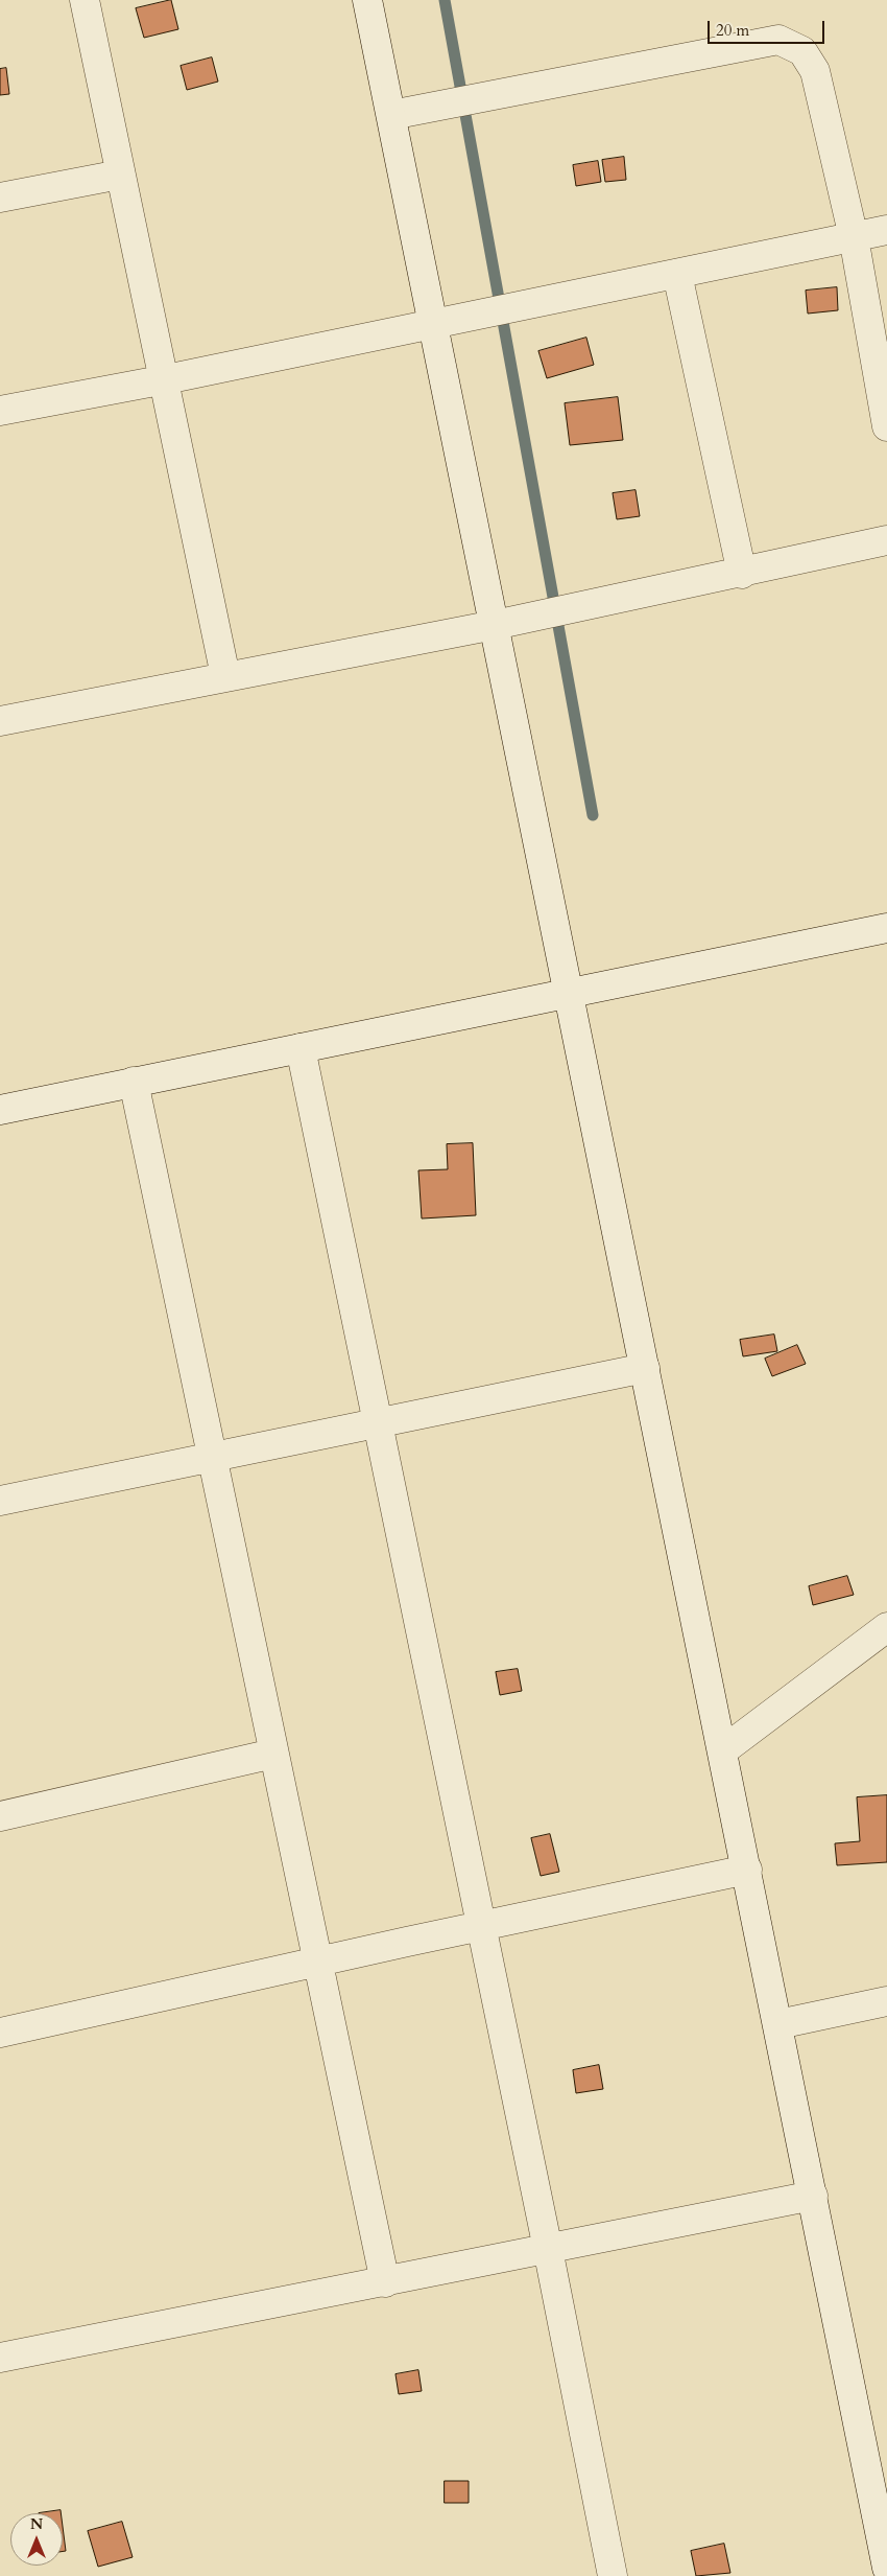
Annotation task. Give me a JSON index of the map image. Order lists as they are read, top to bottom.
{
  "scale_bar": "20 m",
  "north": "top"
}
